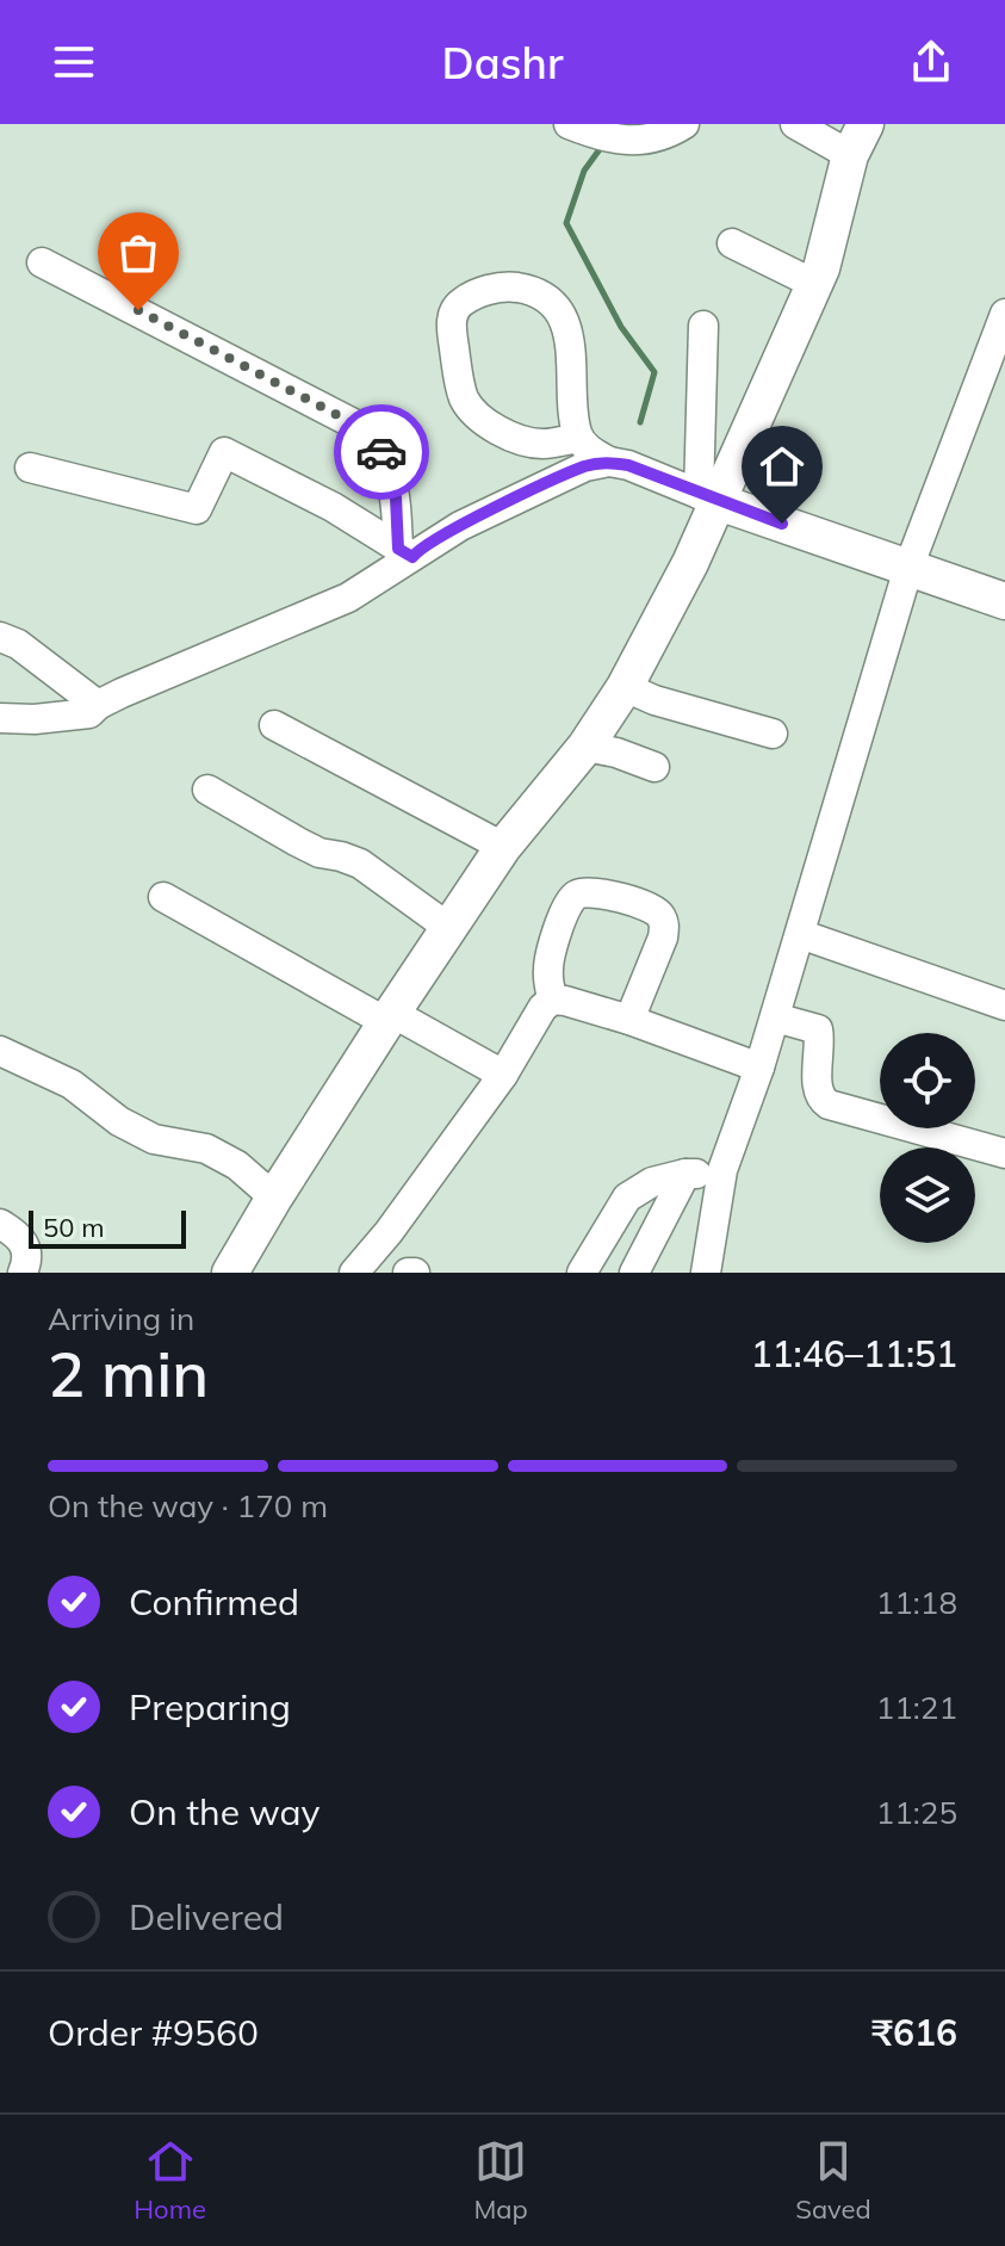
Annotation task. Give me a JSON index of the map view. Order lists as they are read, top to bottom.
{
  "scale_bar": "50 m",
  "page": {
    "header": "Dashr",
    "scale": "50 m",
    "heading": ["2 min", "Arriving in", "11:46–11:51"],
    "panel": ["Order #9560", "₹616"],
    "bar": "On the way · 170 m",
    "list": [
      ["Confirmed", "11:18"],
      ["Preparing", "11:21"],
      ["On the way", "11:25"],
      "Delivered"
    ],
    "tabs": ["Home", "Map", "Saved"]
  }
}
